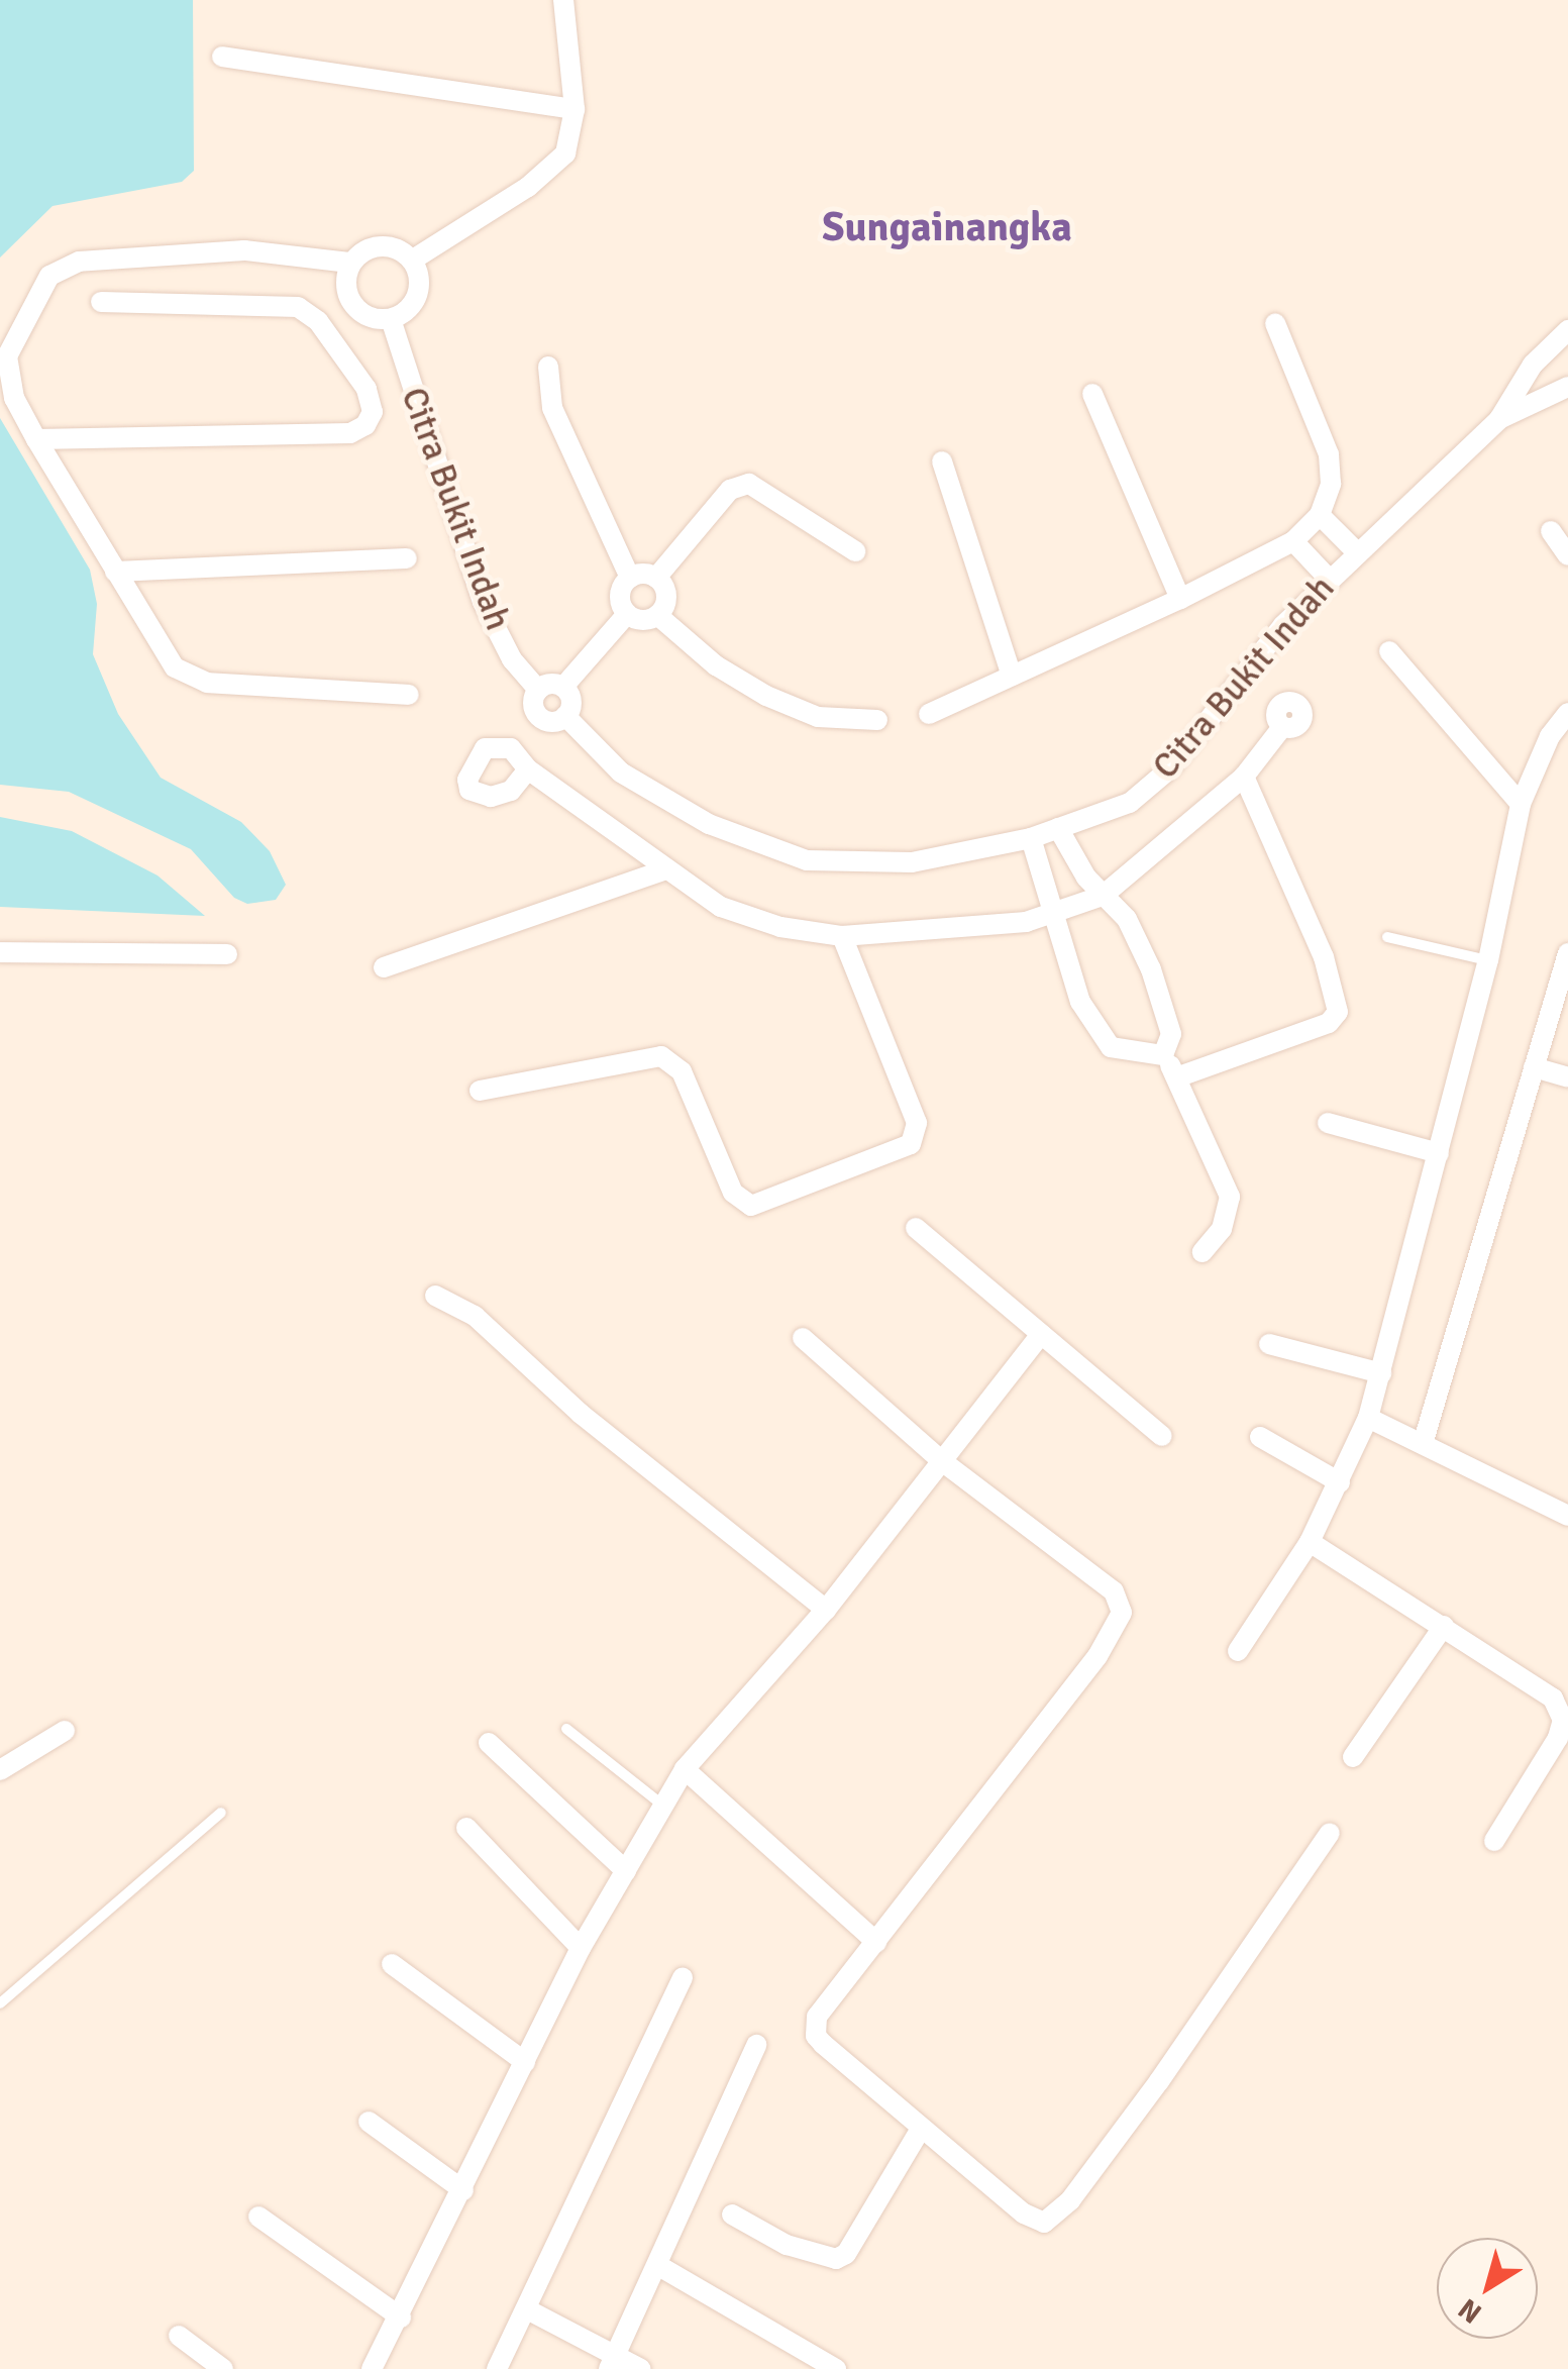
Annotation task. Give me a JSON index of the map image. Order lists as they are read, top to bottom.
{
  "streets": {
    "street": ["Citra Bukit Indah"]
  },
  "districts": ["Sungainangka"],
  "north": "bottom left"
}
